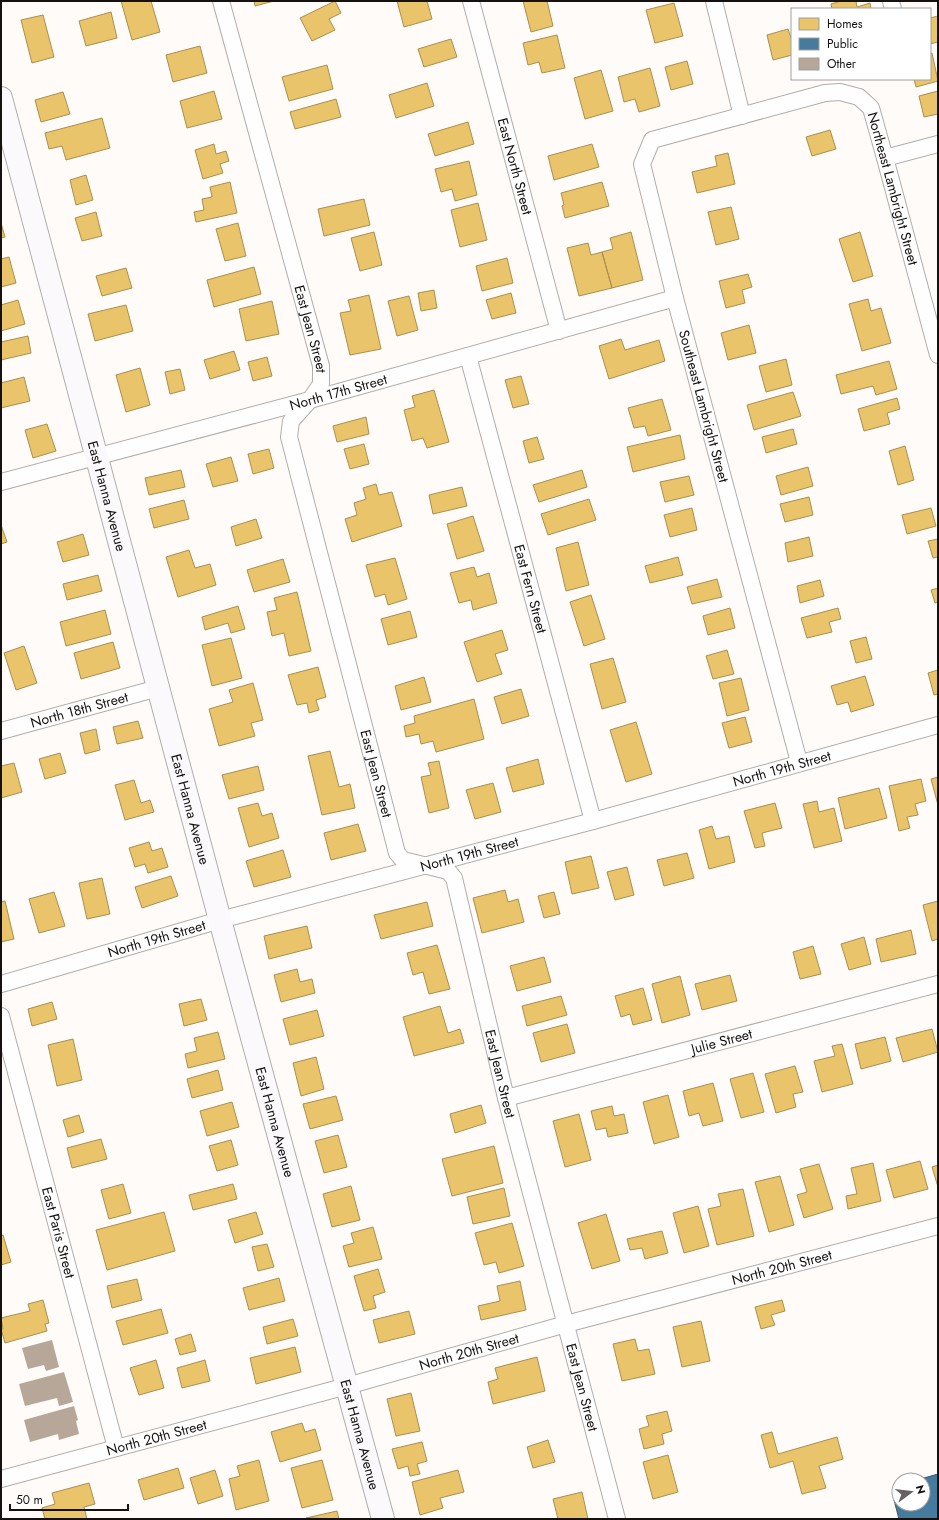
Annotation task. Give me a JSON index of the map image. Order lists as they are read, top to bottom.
{
  "streets": {
    "street": [
      "East North Street",
      "Northeast Lambright Street",
      "East Jean Street",
      "North 17th Street",
      "Southeast Lambright Street",
      "East Hanna Avenue",
      "East Fern Street",
      "North 18th Street",
      "North 19th Street",
      "Julie Street",
      "East Paris Street",
      "North 20th Street"
    ]
  },
  "crossings": [
    ["East North Street", "North 17th Street"],
    ["Northeast Lambright Street", "Southeast Lambright Street"],
    ["East Jean Street", "North 17th Street"],
    ["East Jean Street", "North 19th Street"],
    ["East Jean Street", "Julie Street"],
    ["East Jean Street", "North 20th Street"],
    ["North 17th Street", "Southeast Lambright Street"],
    ["North 17th Street", "East Hanna Avenue"],
    ["North 17th Street", "East Fern Street"],
    ["Southeast Lambright Street", "North 19th Street"],
    ["East Hanna Avenue", "North 18th Street"],
    ["East Hanna Avenue", "North 19th Street"],
    ["East Hanna Avenue", "North 20th Street"],
    ["East Fern Street", "North 19th Street"],
    ["East Paris Street", "North 20th Street"]
  ],
  "legend": ["Homes", "Public", "Other"],
  "scale_bar": "50 m",
  "north": "right"
}
